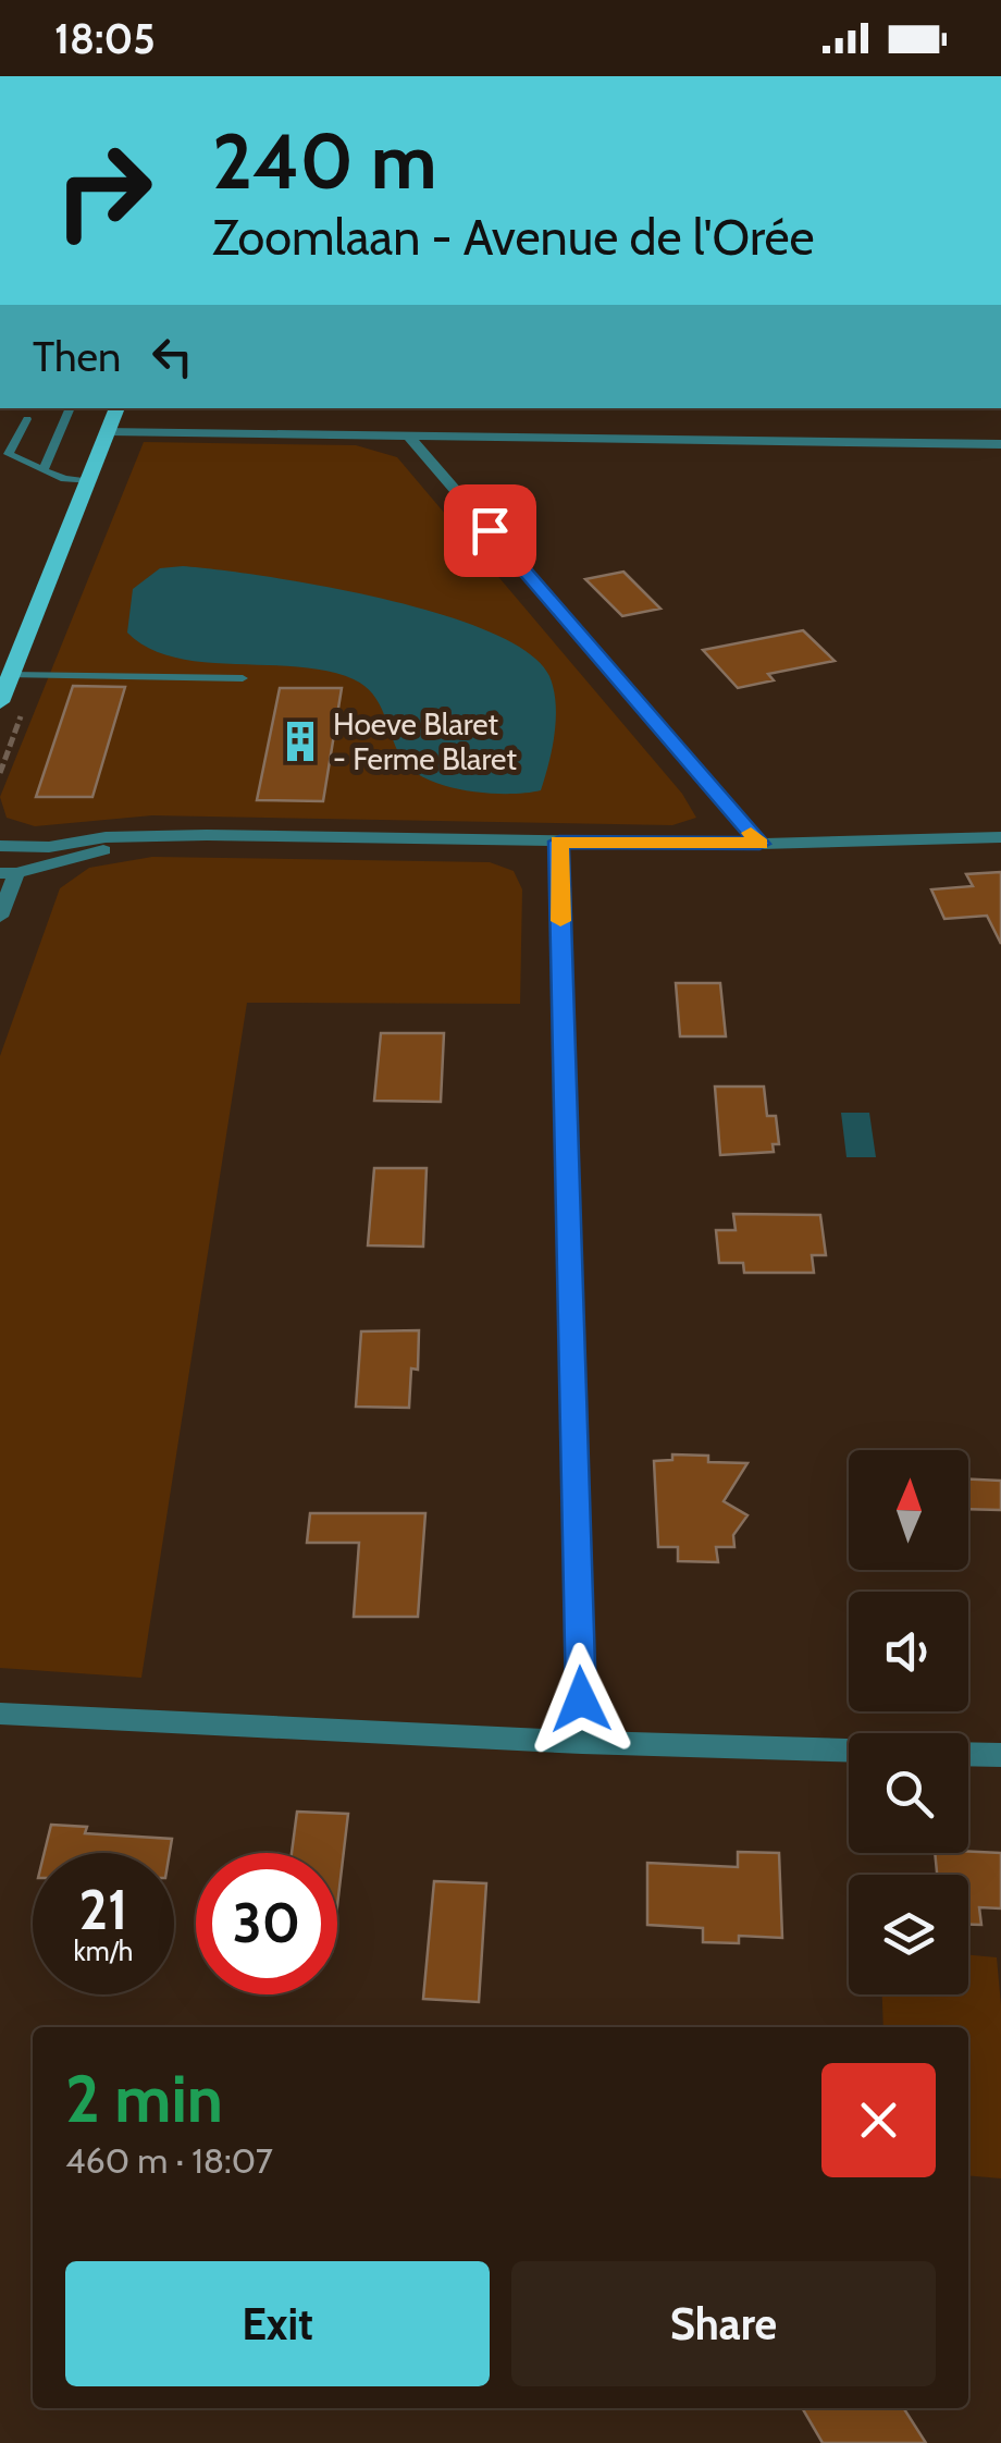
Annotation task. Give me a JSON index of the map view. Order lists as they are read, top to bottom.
{
  "places": {
    "building": ["Hoeve Blaret - Ferme Blaret"]
  },
  "north": "top",
  "page": {
    "status": "18:05",
    "turn": ["240 m", "Zoomlaan - Avenue de l'Orée"],
    "then": "Then",
    "speed": "21 km/h",
    "limit": "30",
    "heading": ["2 min", "460 m · 18:07"],
    "buttons": ["Exit", "Share"]
  }
}
